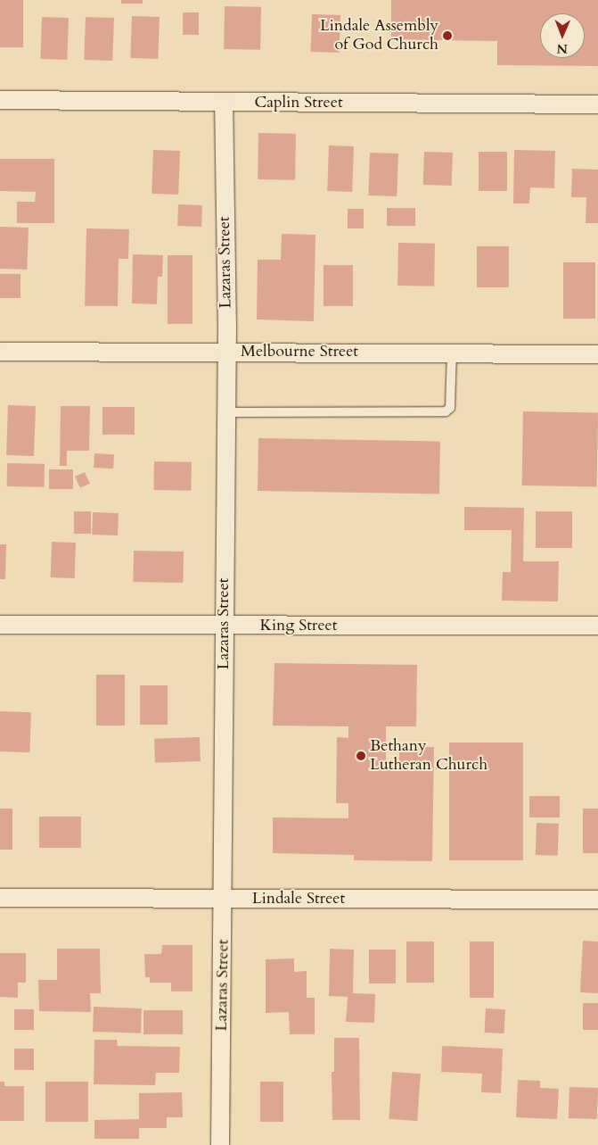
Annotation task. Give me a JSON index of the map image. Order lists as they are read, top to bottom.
{
  "streets": {
    "street": [
      "Caplin Street",
      "Lazaras Street",
      "Melbourne Street",
      "King Street",
      "Lindale Street"
    ]
  },
  "crossings": [
    ["Caplin Street", "Lazaras Street"],
    ["Lazaras Street", "Melbourne Street"],
    ["Lazaras Street", "King Street"],
    ["Lazaras Street", "Lindale Street"]
  ],
  "places": ["Lindale Assembly of God Church", "Bethany Lutheran Church"],
  "north": "bottom"
}
